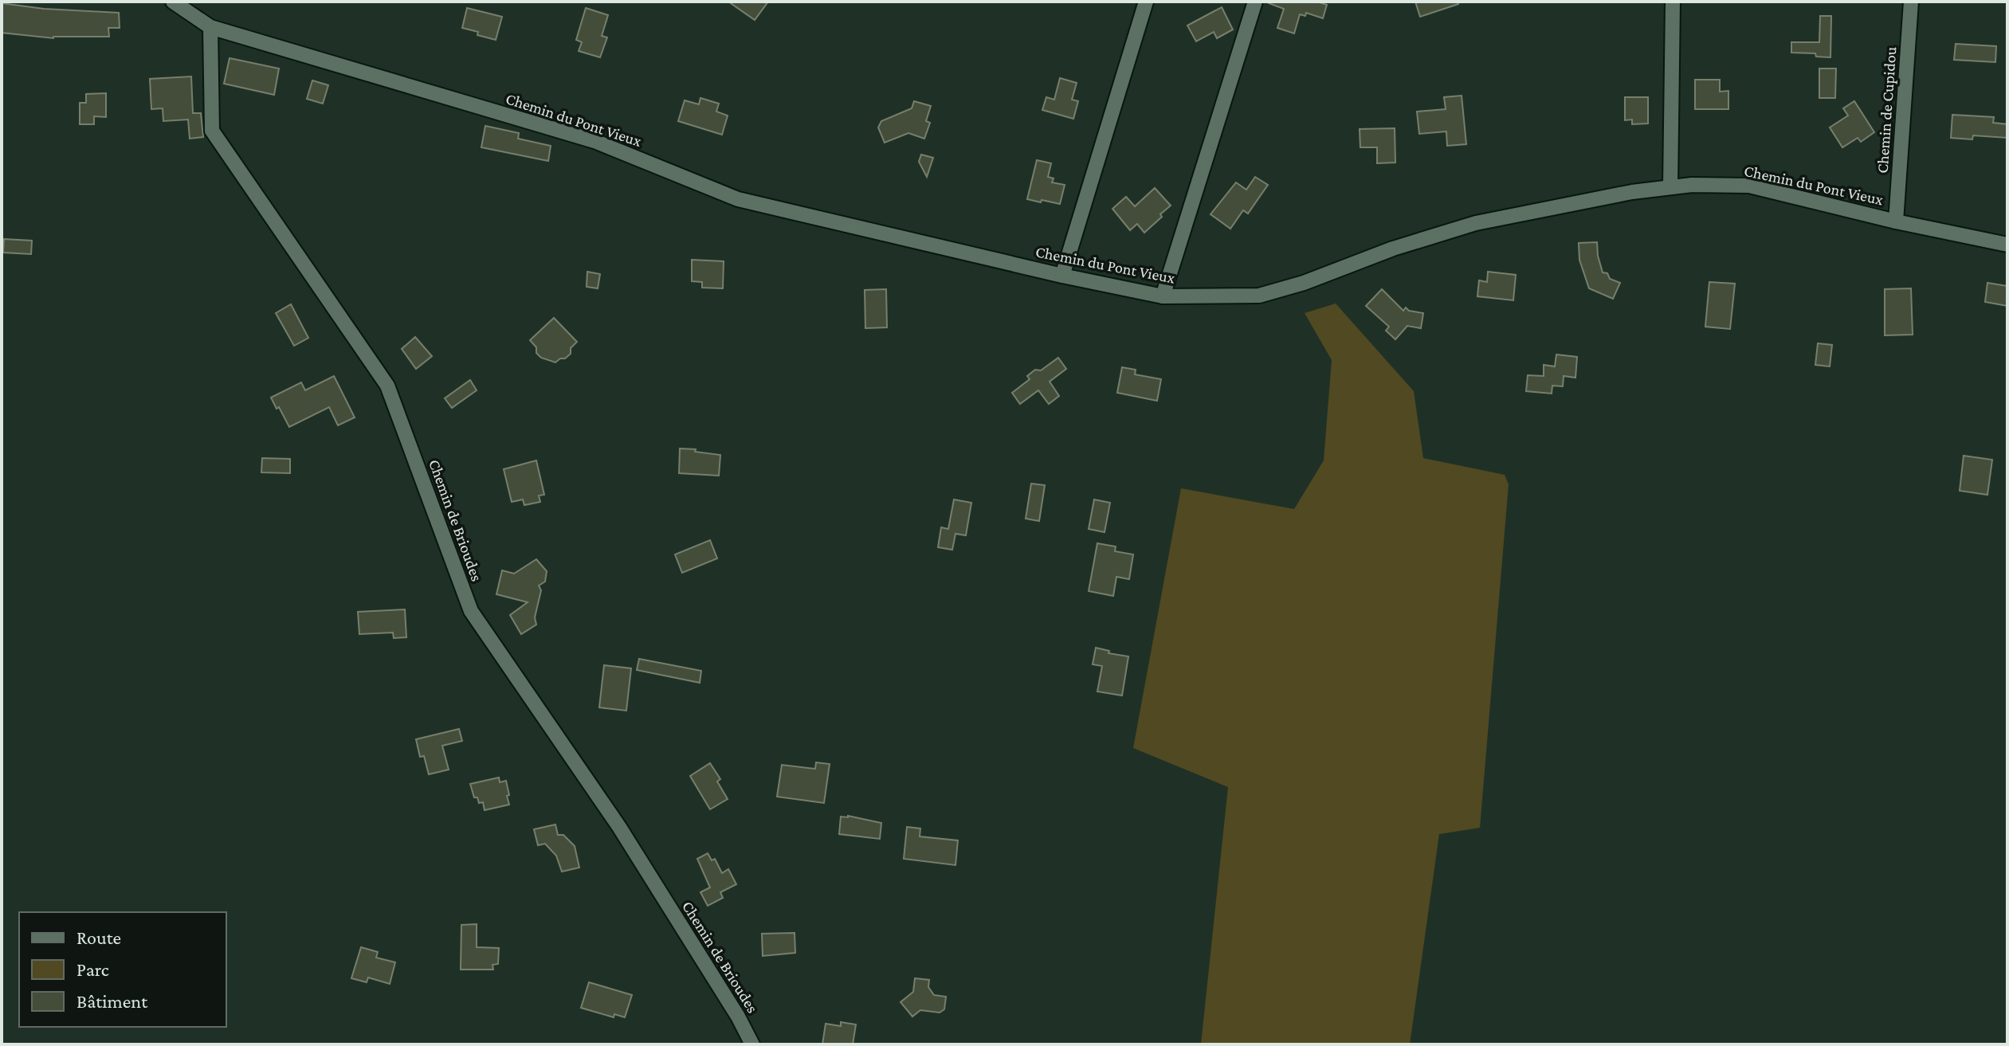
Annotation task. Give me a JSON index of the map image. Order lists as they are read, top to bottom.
{
  "streets": {
    "street": ["Chemin de Cupidou", "Chemin du Pont Vieux", "Chemin de Brioudes"]
  },
  "crossings": [
    ["Chemin de Cupidou", "Chemin du Pont Vieux"],
    ["Chemin du Pont Vieux", "Chemin de Brioudes"]
  ],
  "legend": ["Route", "Parc", "Bâtiment"]
}
